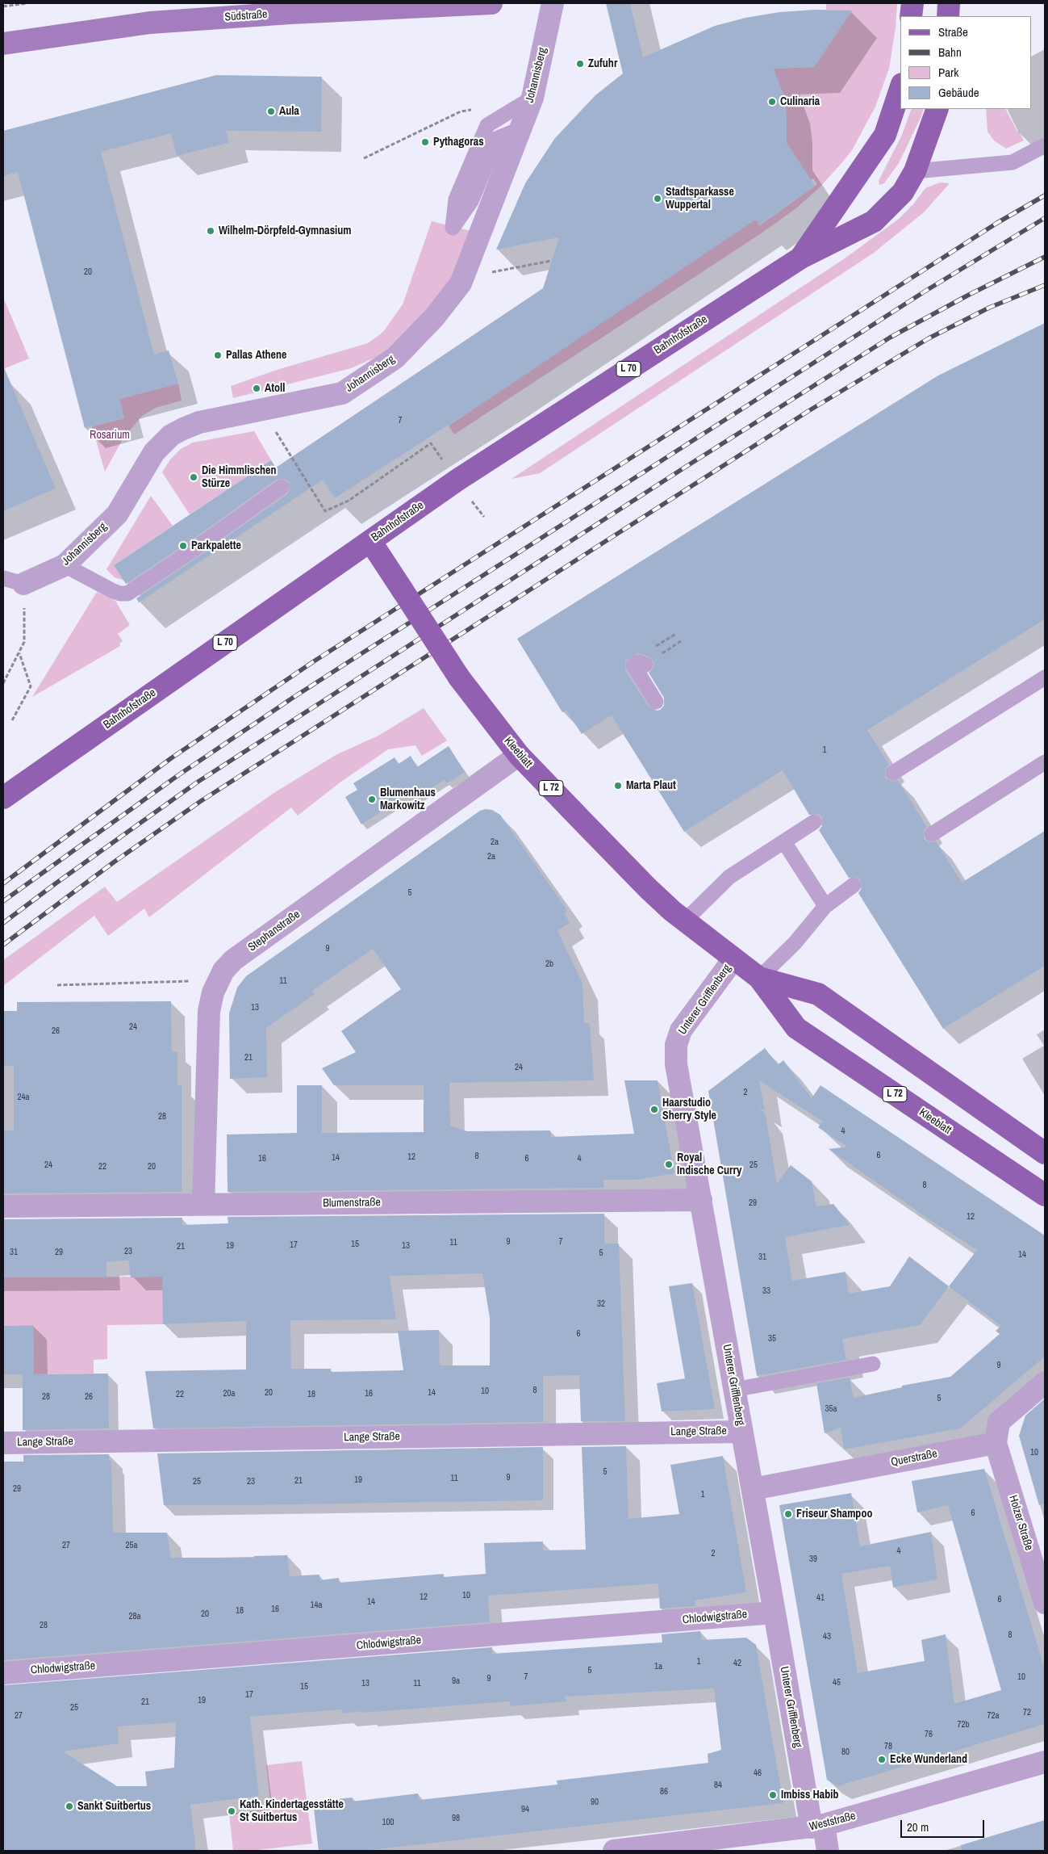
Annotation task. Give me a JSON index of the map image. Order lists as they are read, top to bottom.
{
  "streets": {
    "main road": [
      "Bahnhofstraße",
      "L 70",
      "Kleeblatt",
      "L 72"
    ],
    "street": [
      "Südstraße",
      "Johannisberg",
      "Stephanstraße",
      "Unterer Grifflenberg",
      "Blumenstraße",
      "Lange Straße",
      "Querstraße",
      "Holzer Straße",
      "Chlodwigstraße",
      "Weststraße"
    ]
  },
  "crossings": [
    ["Bahnhofstraße", "Kleeblatt"],
    ["Kleeblatt", "Stephanstraße"],
    ["Kleeblatt", "Unterer Grifflenberg"],
    ["Stephanstraße", "Blumenstraße"],
    ["Unterer Grifflenberg", "Blumenstraße"],
    ["Unterer Grifflenberg", "Lange Straße"],
    ["Unterer Grifflenberg", "Querstraße"],
    ["Unterer Grifflenberg", "Chlodwigstraße"],
    ["Unterer Grifflenberg", "Weststraße"],
    ["Querstraße", "Holzer Straße"]
  ],
  "parks": ["Rosarium"],
  "places": [
    "Zufuhr",
    "Culinaria",
    "Aula",
    "Pythagoras",
    "Stadtsparkasse Wuppertal",
    "Wilhelm-Dörpfeld-Gymnasium",
    "Pallas Athene",
    "Atoll",
    "Die Himmlischen Stürze",
    "Parkpalette",
    "Marta Plaut",
    "Blumenhaus Markowitz",
    "Haarstudio Sherry Style",
    "Royal Indische Curry",
    "Friseur Shampoo",
    "Ecke Wunderland",
    "Imbiss Habib",
    "Sankt Suitbertus",
    "Kath. Kindertagesstätte St Suitbertus"
  ],
  "house_numbers": [
    "20",
    "7",
    "1",
    "2a",
    "2a",
    "5",
    "9",
    "2b",
    "11",
    "13",
    "24",
    "26",
    "21",
    "24",
    "2",
    "24a",
    "28",
    "4",
    "6",
    "8",
    "12",
    "14",
    "16",
    "6",
    "4",
    "24",
    "25",
    "22",
    "20",
    "8",
    "29",
    "12",
    "9",
    "7",
    "11",
    "15",
    "17",
    "19",
    "13",
    "21",
    "23",
    "31",
    "29",
    "5",
    "14",
    "31",
    "33",
    "32",
    "6",
    "35",
    "9",
    "8",
    "10",
    "20",
    "14",
    "20a",
    "16",
    "22",
    "18",
    "28",
    "26",
    "5",
    "35a",
    "10",
    "5",
    "9",
    "11",
    "19",
    "21",
    "25",
    "23",
    "29",
    "1",
    "6",
    "27",
    "25a",
    "4",
    "2",
    "39",
    "10",
    "12",
    "41",
    "6",
    "14",
    "14a",
    "16",
    "18",
    "20",
    "28a",
    "28",
    "8",
    "43",
    "1",
    "42",
    "1a",
    "5",
    "7",
    "10",
    "9",
    "9a",
    "45",
    "13",
    "11",
    "15",
    "17",
    "19",
    "21",
    "25",
    "72",
    "27",
    "72a",
    "72b",
    "76",
    "78",
    "80",
    "46",
    "84",
    "86",
    "90",
    "94",
    "98",
    "100"
  ],
  "legend": [
    "Straße",
    "Bahn",
    "Park",
    "Gebäude"
  ],
  "scale_bar": "20 m"
}
